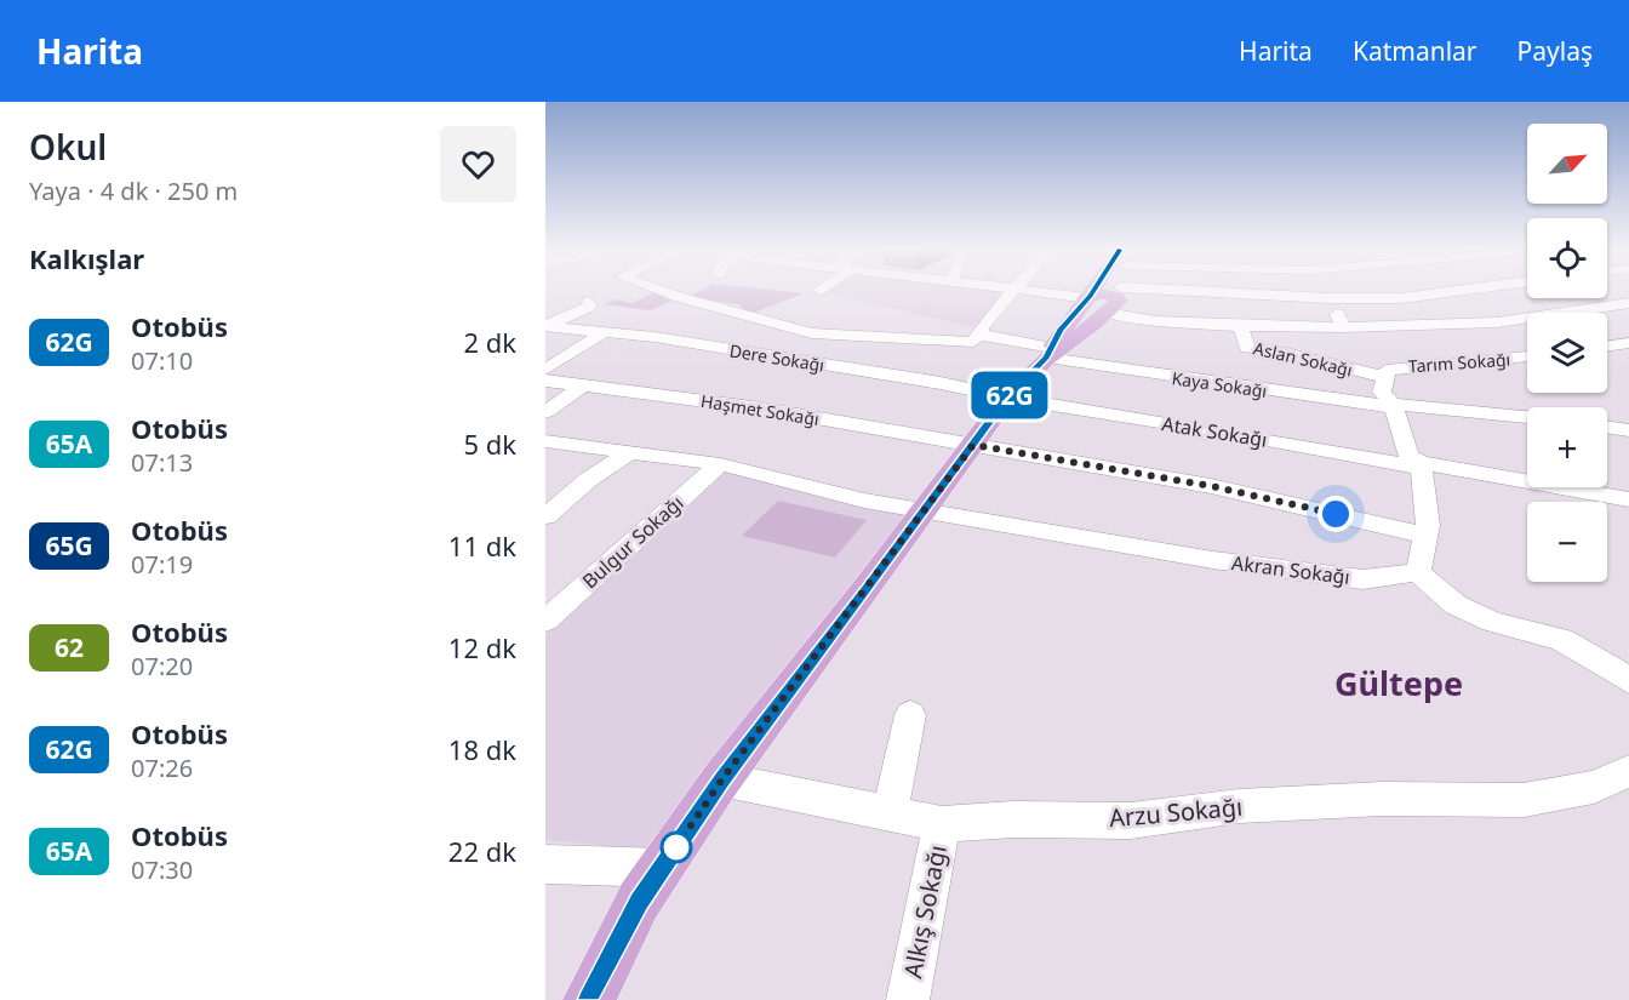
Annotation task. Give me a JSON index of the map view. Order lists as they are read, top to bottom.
{
  "streets": {
    "street": [
      "Dere Sokağı",
      "Aslan Sokağı",
      "Tarım Sokağı",
      "Kaya Sokağı",
      "Haşmet Sokağı",
      "Atak Sokağı",
      "Bulgur Sokağı",
      "Akran Sokağı",
      "Arzu Sokağı",
      "Alkış Sokağı"
    ]
  },
  "crossings": [
    ["Dere Sokağı", "Atak Sokağı"],
    ["Aslan Sokağı", "Tarım Sokağı"],
    ["Tarım Sokağı", "Kaya Sokağı"],
    ["Tarım Sokağı", "Haşmet Sokağı"],
    ["Tarım Sokağı", "Atak Sokağı"],
    ["Tarım Sokağı", "Akran Sokağı"],
    ["Bulgur Sokağı", "Akran Sokağı"],
    ["Arzu Sokağı", "Alkış Sokağı"]
  ],
  "districts": ["Gültepe"],
  "lines": ["bus line 62G"],
  "north": "top right",
  "page": {
    "header": "Harita",
    "nav": ["Harita", "Katmanlar", "Paylaş"],
    "heading": [
      ["Okul", "Yaya · 4 dk · 250 m"],
      "Kalkışlar"
    ],
    "on_map": "62G",
    "map_buttons": ["+", "−"],
    "list": [
      {
        "mark": "62G",
        "name": "Otobüs",
        "note": "07:10",
        "value": "2 dk"
      },
      {
        "mark": "65A",
        "name": "Otobüs",
        "note": "07:13",
        "value": "5 dk"
      },
      {
        "mark": "65G",
        "name": "Otobüs",
        "note": "07:19",
        "value": "11 dk"
      },
      {
        "mark": "62",
        "name": "Otobüs",
        "note": "07:20",
        "value": "12 dk"
      },
      {
        "mark": "62G",
        "name": "Otobüs",
        "note": "07:26",
        "value": "18 dk"
      },
      {
        "mark": "65A",
        "name": "Otobüs",
        "note": "07:30",
        "value": "22 dk"
      }
    ]
  }
}
